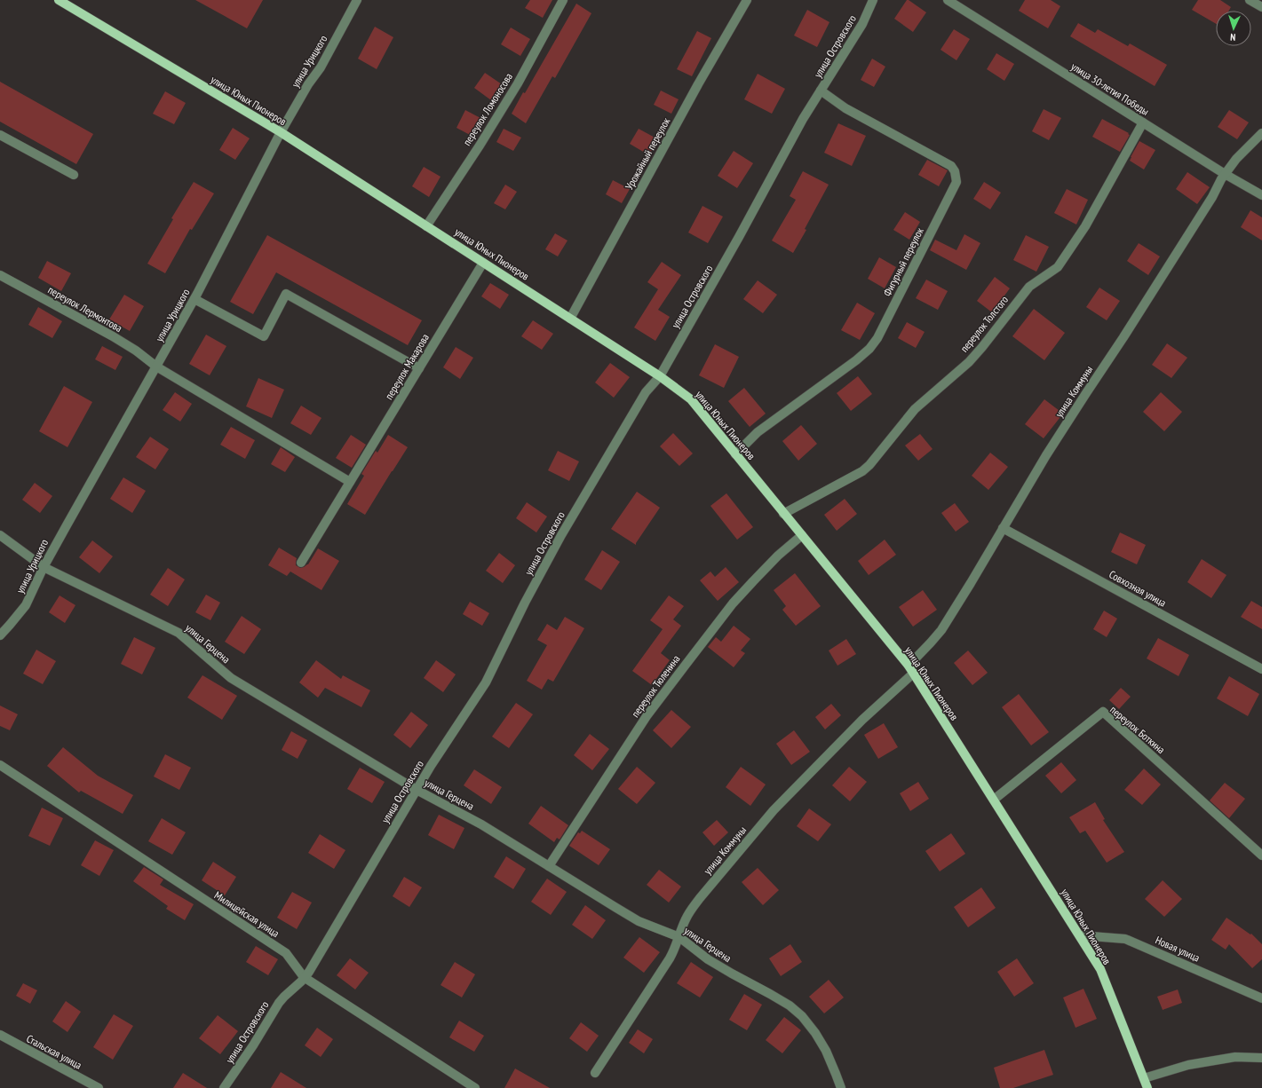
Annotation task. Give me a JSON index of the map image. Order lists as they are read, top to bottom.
{
  "streets": {
    "main road": ["улица Юных Пионеров"],
    "street": [
      "улица Островского",
      "улица Урицкого",
      "улица 30-летия Победы",
      "переулок Ломоносова",
      "Урожайный переулок",
      "Фигурный переулок",
      "переулок Лермонтова",
      "переулок Толстого",
      "переулок Макарова",
      "улица Коммуны",
      "Совхозная улица",
      "улица Герцена",
      "переулок Тюленина",
      "переулок Боткина",
      "Милицейская улица",
      "Новая улица",
      "Стальская улица"
    ]
  },
  "crossings": [
    ["улица Островского", "улица Юных Пионеров"],
    ["улица Островского", "Фигурный переулок"],
    ["улица Островского", "улица Герцена"],
    ["улица Островского", "Милицейская улица"],
    ["улица Урицкого", "улица Юных Пионеров"],
    ["улица Урицкого", "переулок Лермонтова"],
    ["улица Урицкого", "улица Герцена"],
    ["улица 30-летия Победы", "переулок Толстого"],
    ["улица 30-летия Победы", "улица Коммуны"],
    ["улица Юных Пионеров", "переулок Ломоносова"],
    ["улица Юных Пионеров", "Урожайный переулок"],
    ["улица Юных Пионеров", "Фигурный переулок"],
    ["улица Юных Пионеров", "переулок Толстого"],
    ["улица Юных Пионеров", "переулок Макарова"],
    ["улица Юных Пионеров", "улица Коммуны"],
    ["улица Юных Пионеров", "переулок Тюленина"],
    ["улица Юных Пионеров", "переулок Боткина"],
    ["улица Юных Пионеров", "Новая улица"],
    ["улица Коммуны", "Совхозная улица"],
    ["улица Коммуны", "улица Герцена"],
    ["улица Герцена", "переулок Тюленина"]
  ],
  "north": "bottom"
}
